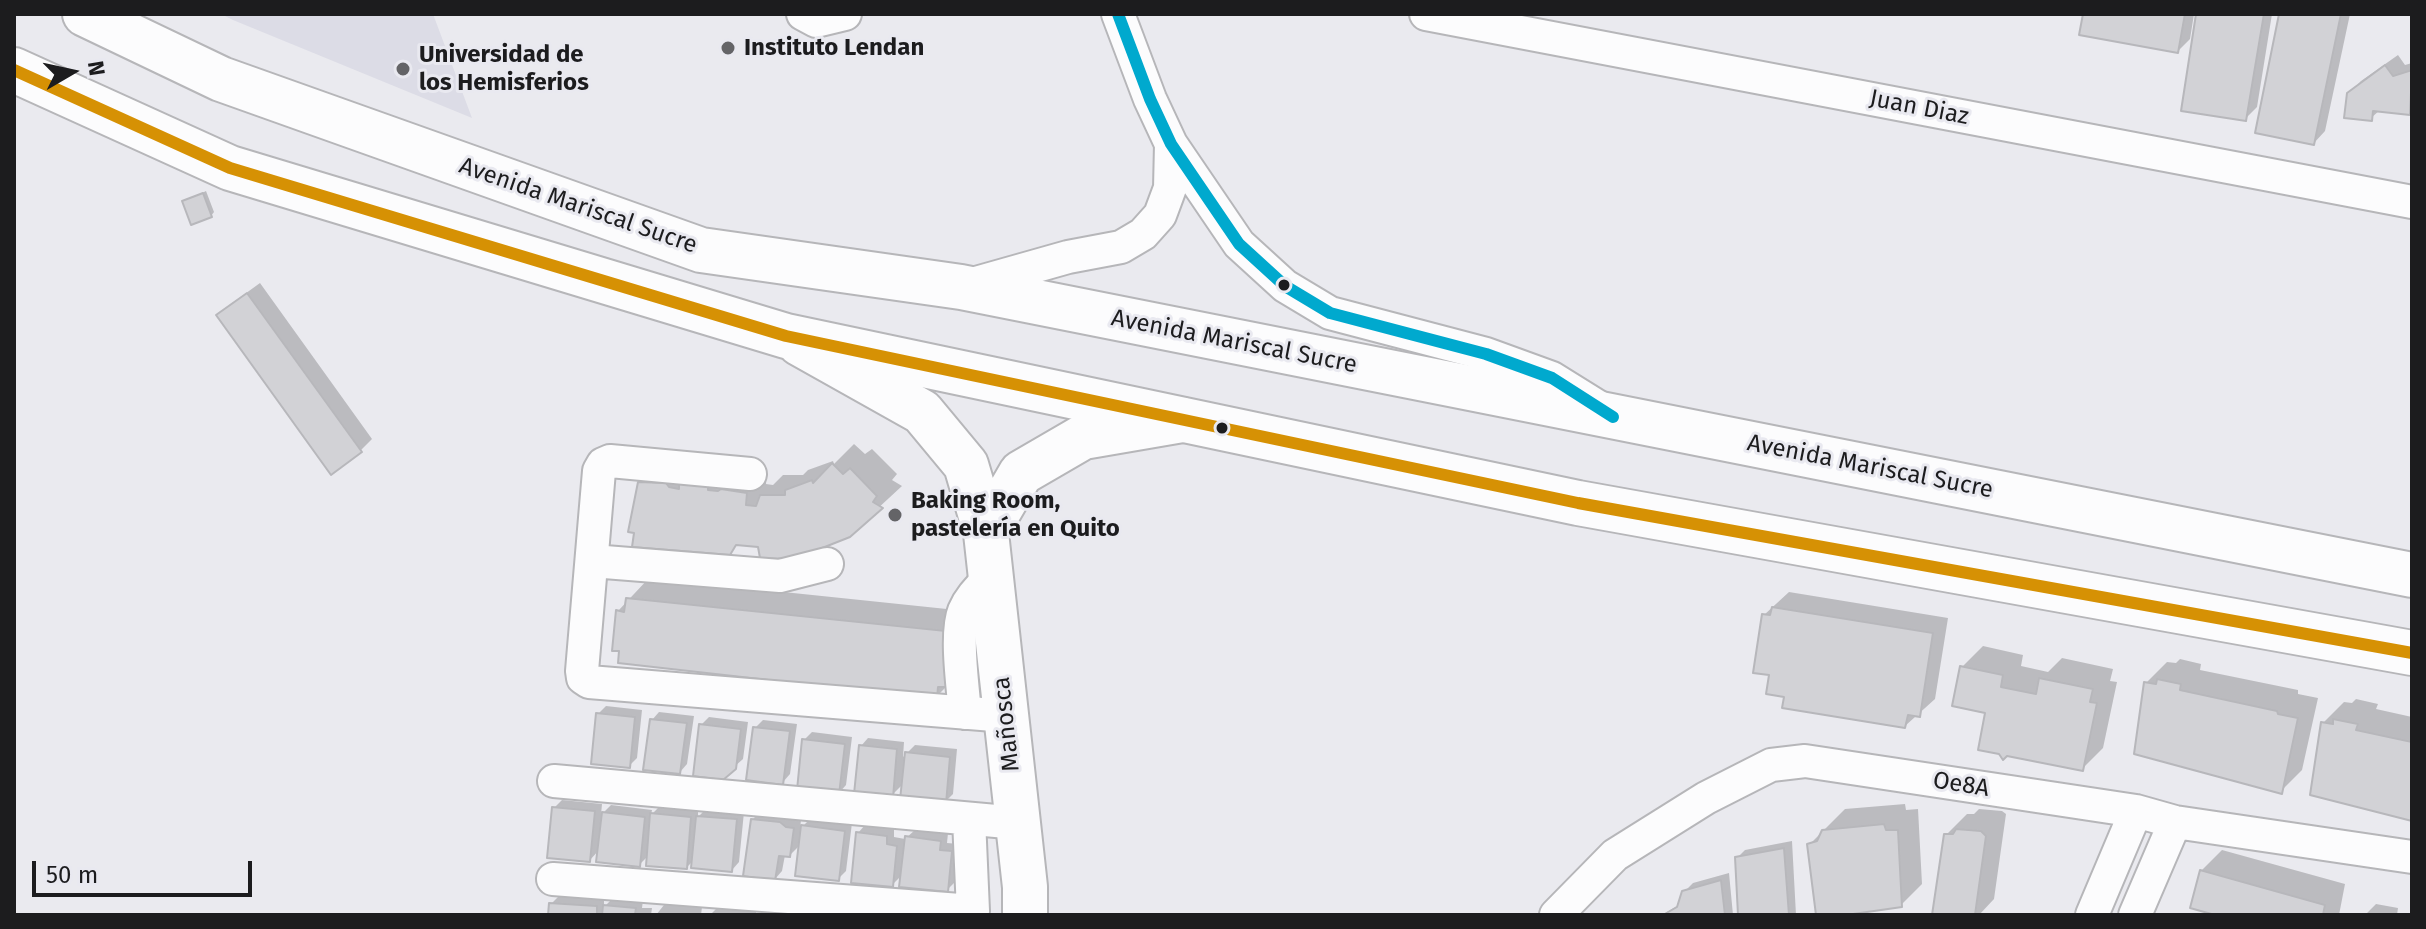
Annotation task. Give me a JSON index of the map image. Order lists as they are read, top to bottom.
{
  "streets": {
    "main road": ["Avenida Mariscal Sucre", "Mañosca"],
    "street": ["Juan Diaz", "Oe8A"]
  },
  "places": ["Instituto Lendan", "Universidad de los Hemisferios", "Baking Room, pastelería en Quito"],
  "scale_bar": "50 m",
  "north": "right"
}
